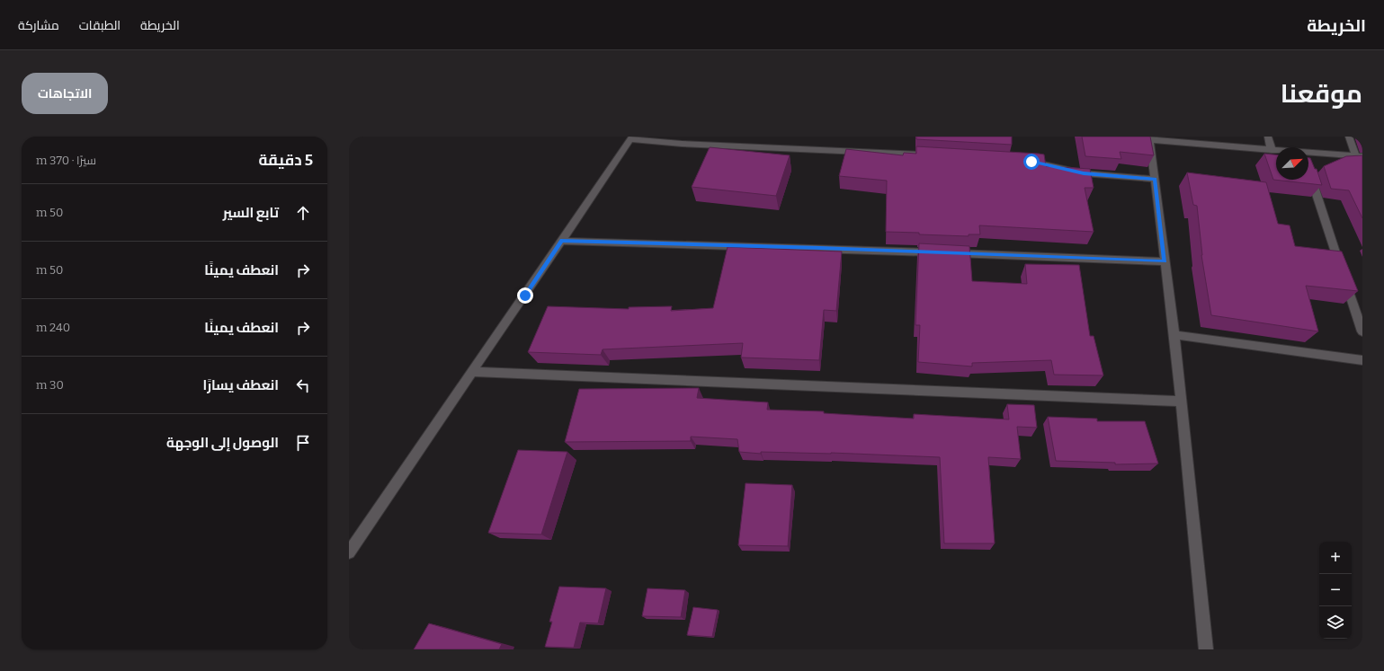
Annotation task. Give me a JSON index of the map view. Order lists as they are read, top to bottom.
{
  "north": "top right",
  "page": {
    "header": "الخريطة",
    "nav": ["الخريطة", "الطبقات", "مشاركة"],
    "title": "موقعنا",
    "buttons": "الاتجاهات",
    "heading": ["5 دقيقة", "سيرًا · 370 m"],
    "list": [
      ["تابع السير", "50 m"],
      ["انعطف يمينًا", "50 m"],
      ["انعطف يمينًا", "240 m"],
      ["انعطف يسارًا", "30 m"],
      "الوصول إلى الوجهة"
    ],
    "map_buttons": ["+", "−"]
  }
}
